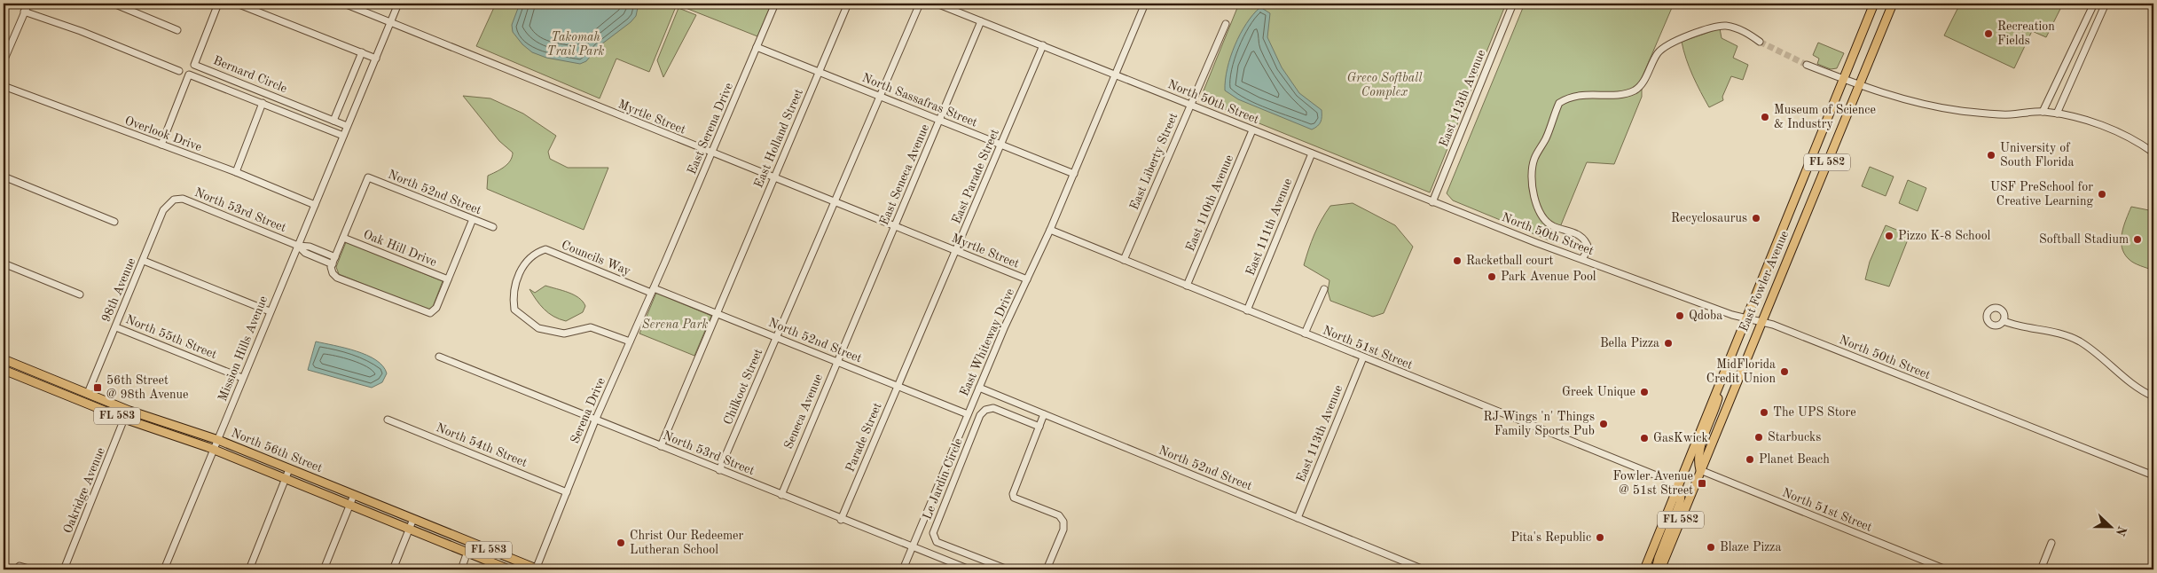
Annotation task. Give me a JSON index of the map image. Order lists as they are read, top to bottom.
{
  "streets": {
    "main road": [
      "FL 582",
      "East Fowler Avenue",
      "FL 583",
      "North 56th Street"
    ],
    "street": [
      "Bernard Circle",
      "East 113th Avenue",
      "North Sassafras Street",
      "North 50th Street",
      "Myrtle Street",
      "East Serena Drive",
      "Overlook Drive",
      "East Holland Street",
      "East Liberty Street",
      "East Seneca Avenue",
      "East Parade Street",
      "North 52nd Street",
      "East 110th Avenue",
      "North 53rd Street",
      "East 111th Avenue",
      "Oak Hill Drive",
      "Councils Way",
      "98th Avenue",
      "North 55th Street",
      "East Whiteway Drive",
      "North 51st Street",
      "Mission Hills Avenue",
      "Chilkoot Street",
      "Serena Drive",
      "Seneca Avenue",
      "Parade Street",
      "North 54th Street",
      "Le Jardin Circle",
      "Oakridge Avenue"
    ]
  },
  "crossings": [
    ["Bernard Circle", "Mission Hills Avenue"],
    ["East 113th Avenue", "North 50th Street"],
    ["East 113th Avenue", "North 52nd Street"],
    ["East 113th Avenue", "North 51st Street"],
    ["North Sassafras Street", "East Serena Drive"],
    ["North Sassafras Street", "East Holland Street"],
    ["North Sassafras Street", "East Seneca Avenue"],
    ["North Sassafras Street", "East Parade Street"],
    ["North Sassafras Street", "East Whiteway Drive"],
    ["North Sassafras Street", "Chilkoot Street"],
    ["North 50th Street", "East Liberty Street"],
    ["North 50th Street", "East Seneca Avenue"],
    ["North 50th Street", "East Parade Street"],
    ["North 50th Street", "East 110th Avenue"],
    ["North 50th Street", "East 111th Avenue"],
    ["North 50th Street", "East Fowler Avenue"],
    ["North 50th Street", "East Whiteway Drive"],
    ["Myrtle Street", "East Serena Drive"],
    ["Myrtle Street", "East Holland Street"],
    ["Myrtle Street", "East Seneca Avenue"],
    ["Myrtle Street", "East Parade Street"],
    ["Myrtle Street", "East Whiteway Drive"],
    ["Myrtle Street", "Mission Hills Avenue"],
    ["Myrtle Street", "Chilkoot Street"],
    ["East Serena Drive", "Serena Drive"],
    ["Overlook Drive", "Mission Hills Avenue"],
    ["East Holland Street", "North 52nd Street"],
    ["East Holland Street", "North 53rd Street"],
    ["East Liberty Street", "North 51st Street"],
    ["East Seneca Avenue", "Seneca Avenue"],
    ["East Parade Street", "Parade Street"],
    ["North 52nd Street", "Oak Hill Drive"],
    ["North 52nd Street", "Councils Way"],
    ["North 52nd Street", "East Whiteway Drive"],
    ["North 52nd Street", "Chilkoot Street"],
    ["North 52nd Street", "Serena Drive"],
    ["North 52nd Street", "Seneca Avenue"],
    ["North 52nd Street", "Parade Street"],
    ["East 110th Avenue", "North 51st Street"],
    ["North 53rd Street", "98th Avenue"],
    ["North 53rd Street", "East Whiteway Drive"],
    ["North 53rd Street", "Mission Hills Avenue"],
    ["North 53rd Street", "Chilkoot Street"],
    ["North 53rd Street", "Serena Drive"],
    ["North 53rd Street", "Seneca Avenue"],
    ["North 53rd Street", "Parade Street"],
    ["East 111th Avenue", "North 51st Street"],
    ["Councils Way", "Serena Drive"],
    ["East Fowler Avenue", "North 51st Street"],
    ["98th Avenue", "North 55th Street"],
    ["98th Avenue", "North 56th Street"],
    ["North 55th Street", "Mission Hills Avenue"],
    ["East Whiteway Drive", "North 51st Street"],
    ["Mission Hills Avenue", "North 56th Street"],
    ["Serena Drive", "North 54th Street"],
    ["Serena Drive", "North 56th Street"],
    ["North 56th Street", "Oakridge Avenue"]
  ],
  "parks": ["Takomah Trail Park", "Greco Softball Complex", "Serena Park"],
  "places": {
    "other": [
      "Recreation Fields",
      "Museum of Science & Industry",
      "University of South Florida",
      "USF PreSchool for Creative Learning",
      "Recyclosaurus",
      "Pizzo K-8 School",
      "Softball Stadium",
      "Racketball court",
      "Park Avenue Pool",
      "Qdoba",
      "Bella Pizza",
      "MidFlorida Credit Union",
      "Greek Unique",
      "The UPS Store",
      "RJ Wings 'n' Things Family Sports Pub",
      "Starbucks",
      "GasKwick",
      "Planet Beach",
      "Pita's Republic",
      "Christ Our Redeemer Lutheran School",
      "Blaze Pizza"
    ],
    "transit": ["56th Street @ 98th Avenue", "Fowler Avenue @ 51st Street"]
  },
  "north": "right"
}
